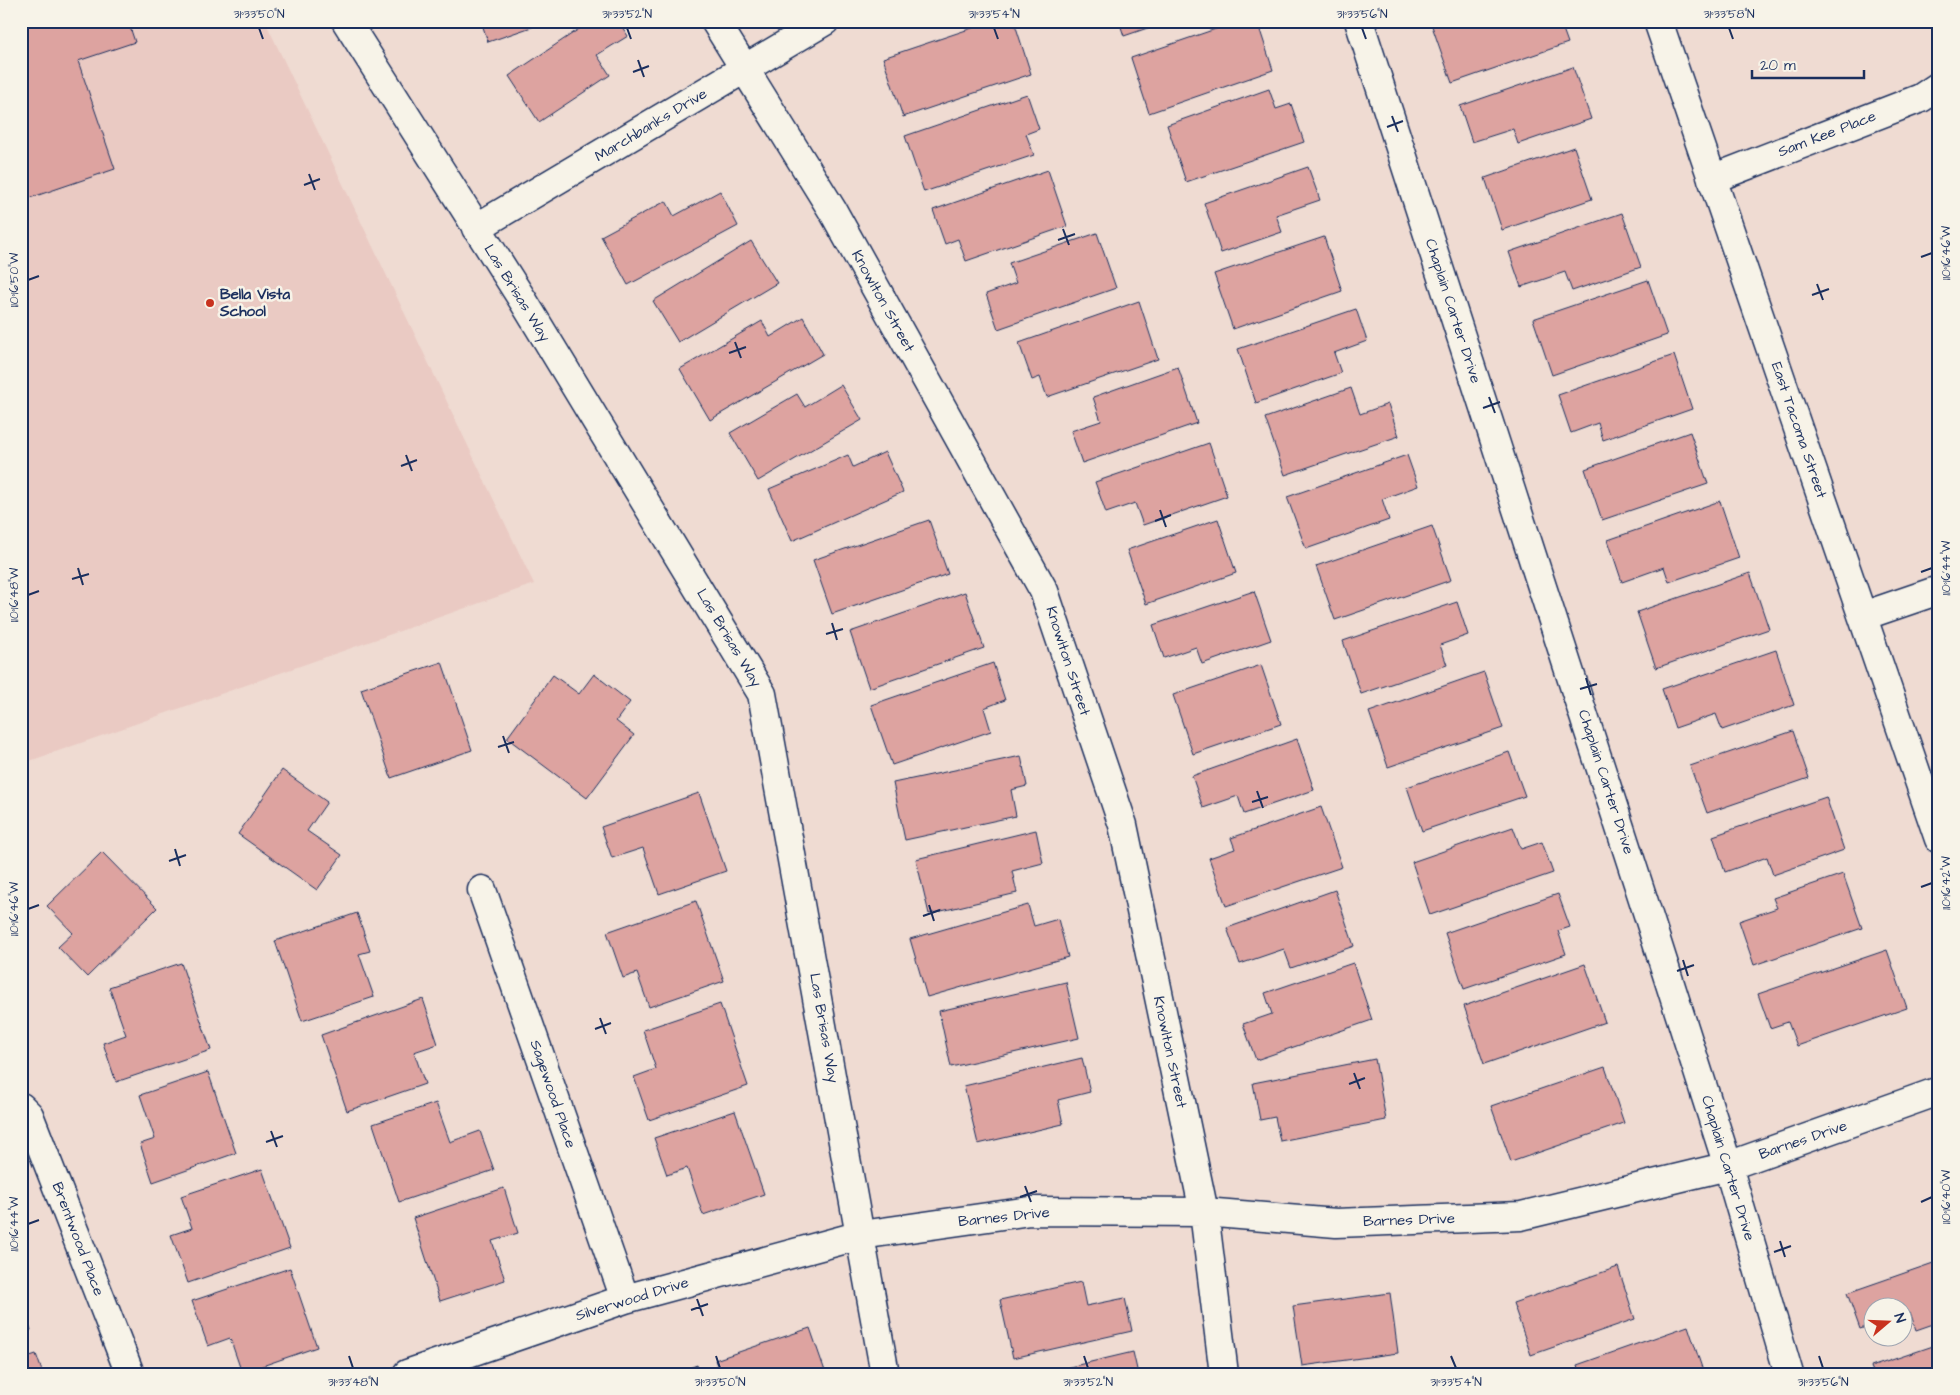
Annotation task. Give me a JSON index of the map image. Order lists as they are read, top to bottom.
{
  "streets": {
    "street": [
      "Marchbanks Drive",
      "Sam Kee Place",
      "Las Brisas Way",
      "Knowlton Street",
      "Chaplain Carter Drive",
      "East Tacoma Street",
      "Sagewood Place",
      "Barnes Drive",
      "Brentwood Place",
      "Silverwood Drive"
    ]
  },
  "crossings": [
    ["Marchbanks Drive", "Las Brisas Way"],
    ["Marchbanks Drive", "Knowlton Street"],
    ["Sam Kee Place", "East Tacoma Street"],
    ["Las Brisas Way", "Barnes Drive"],
    ["Las Brisas Way", "Silverwood Drive"],
    ["Knowlton Street", "Barnes Drive"],
    ["Chaplain Carter Drive", "Barnes Drive"],
    ["Sagewood Place", "Silverwood Drive"],
    ["Barnes Drive", "Silverwood Drive"]
  ],
  "places": ["Bella Vista School"],
  "scale_bar": "20 m",
  "north": "right",
  "coordinates": [
    "31°33'50\"N",
    "31°33'52\"N",
    "31°33'54\"N",
    "31°33'56\"N",
    "31°33'58\"N",
    "110°16'46\"W",
    "110°16'50\"W",
    "110°16'44\"W",
    "110°16'48\"W",
    "110°16'42\"W",
    "110°16'40\"W",
    "31°33'48\"N"
  ]
}
